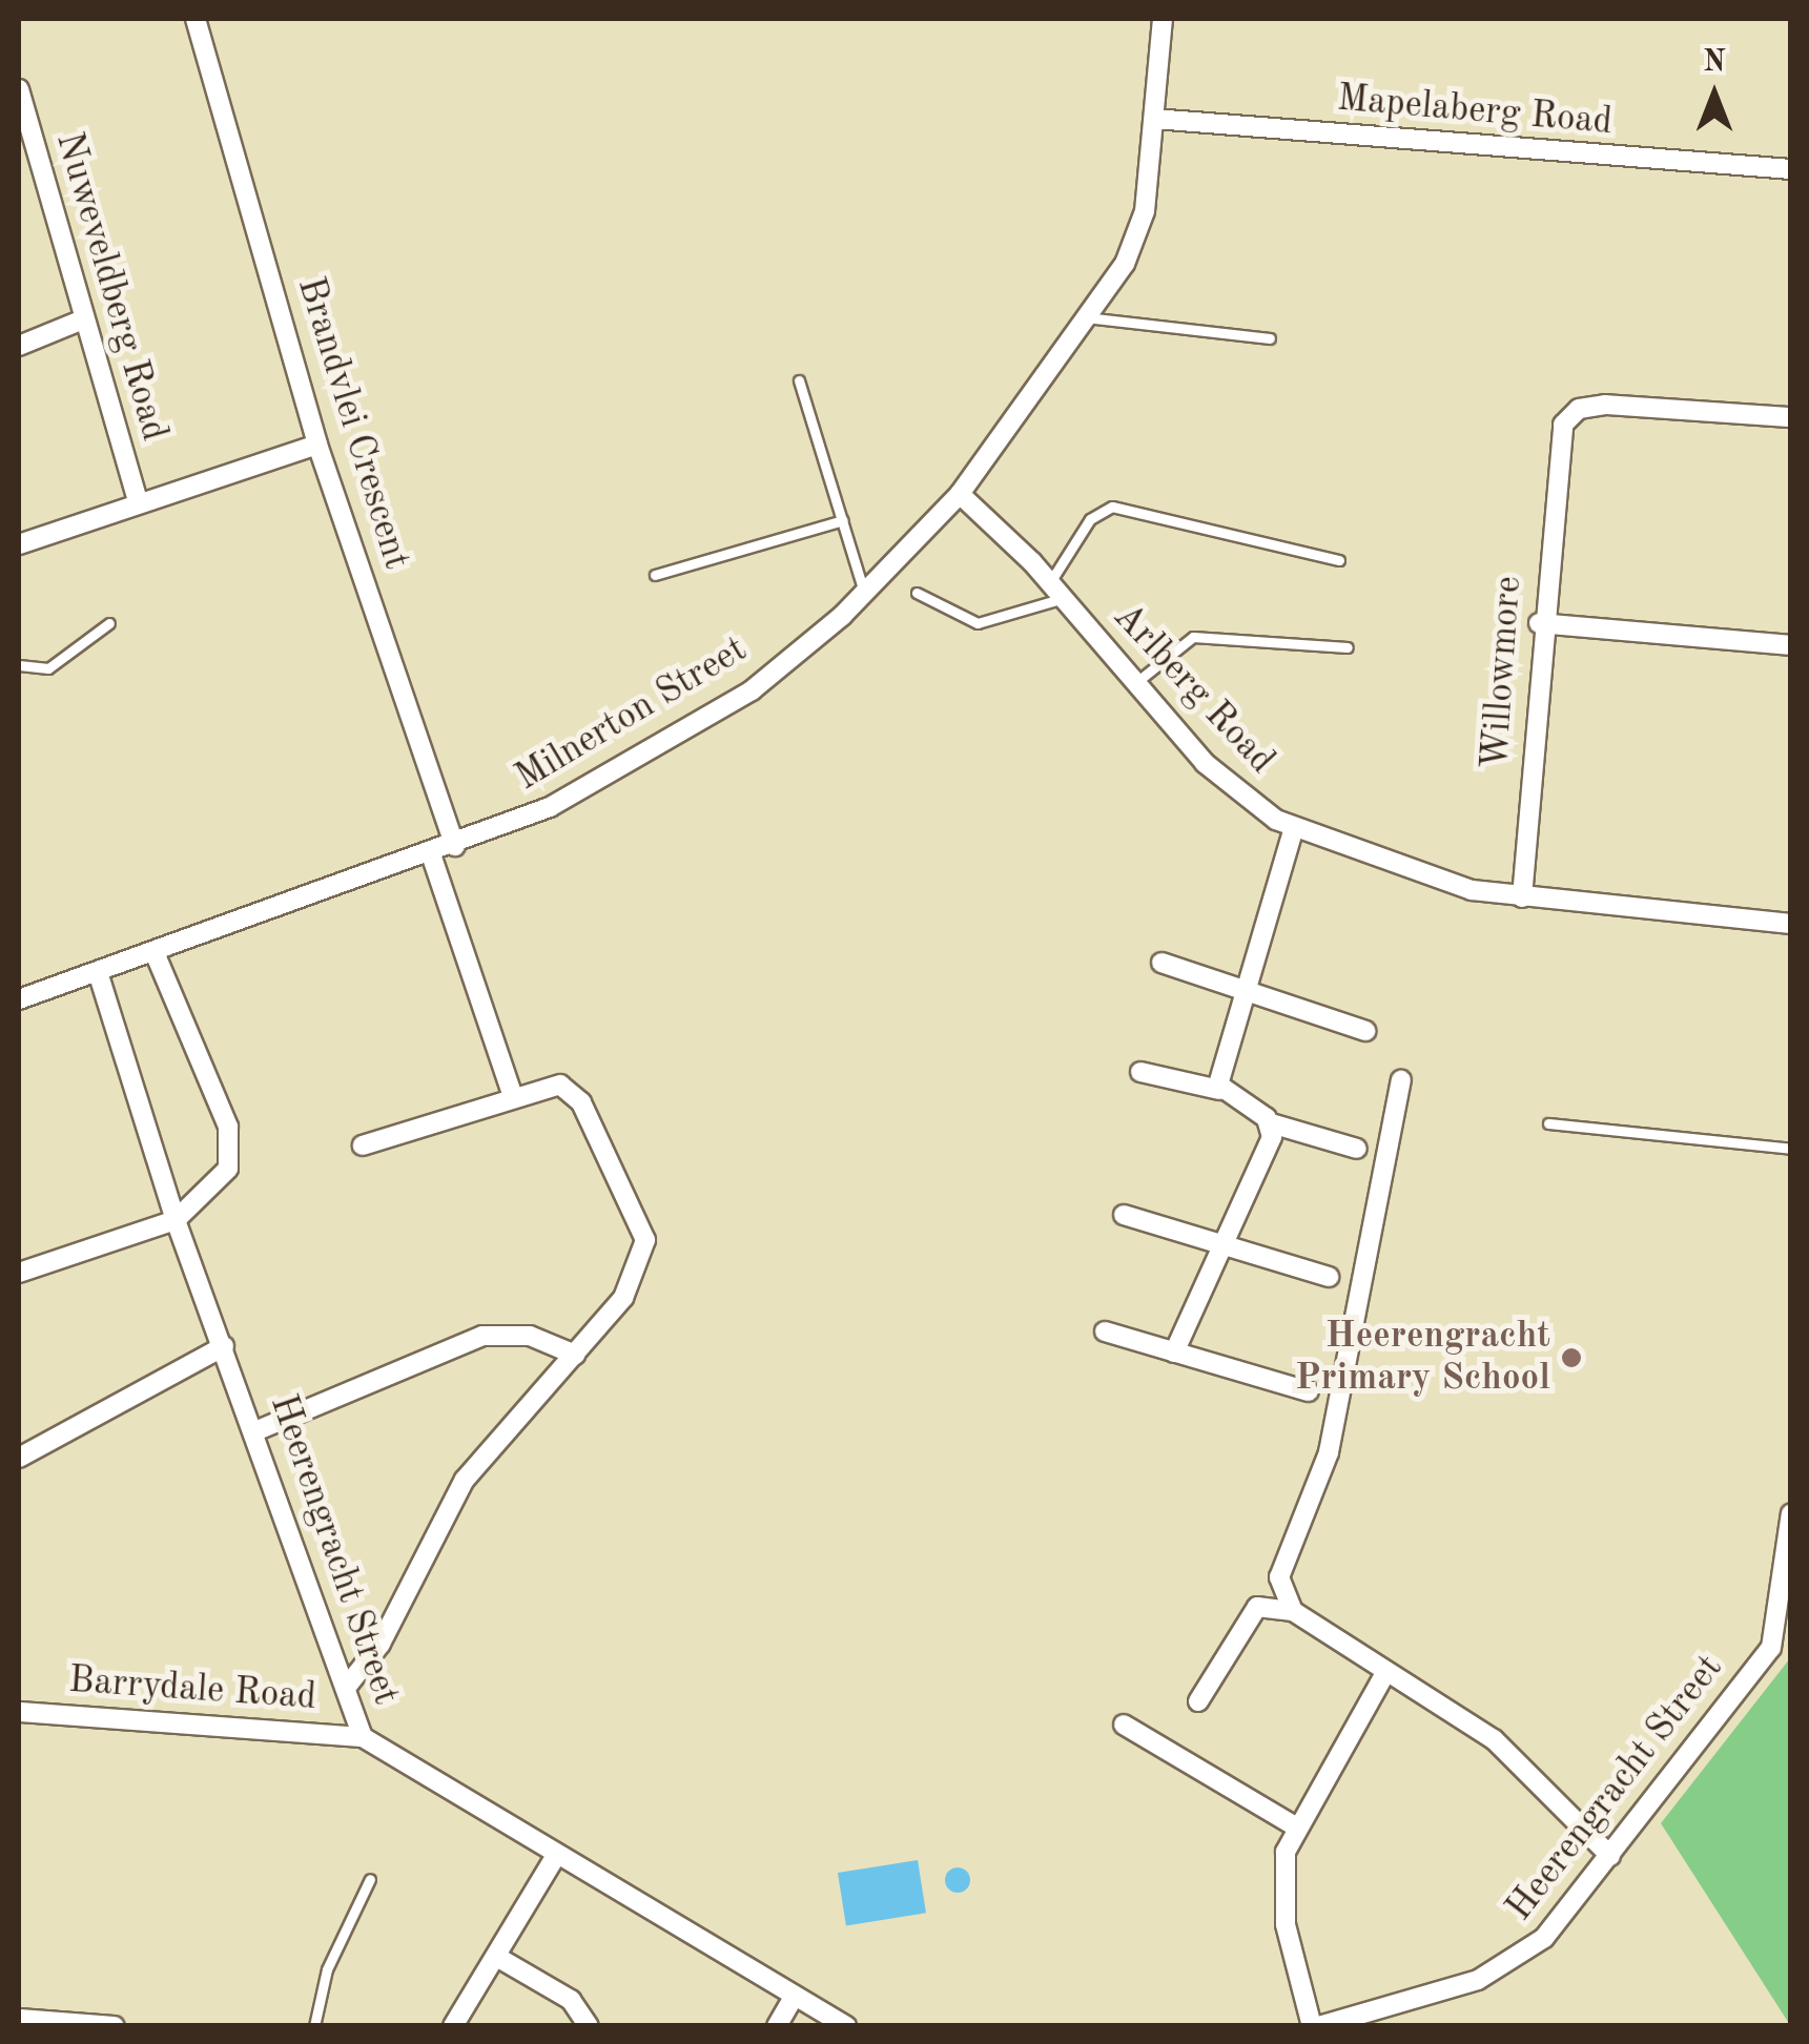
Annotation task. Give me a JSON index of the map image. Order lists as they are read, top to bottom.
{
  "streets": {
    "street": [
      "Mapelaberg Road",
      "Nuweveldberg Road",
      "Brandvlei Crescent",
      "Willowmore",
      "Arlberg Road",
      "Milnerton Street",
      "Heerengracht Street",
      "Barrydale Road"
    ]
  },
  "crossings": [
    ["Mapelaberg Road", "Milnerton Street"],
    ["Brandvlei Crescent", "Milnerton Street"],
    ["Willowmore", "Arlberg Road"],
    ["Arlberg Road", "Milnerton Street"],
    ["Milnerton Street", "Heerengracht Street"],
    ["Heerengracht Street", "Barrydale Road"]
  ],
  "places": ["Heerengracht Primary School"],
  "north": "top"
}
